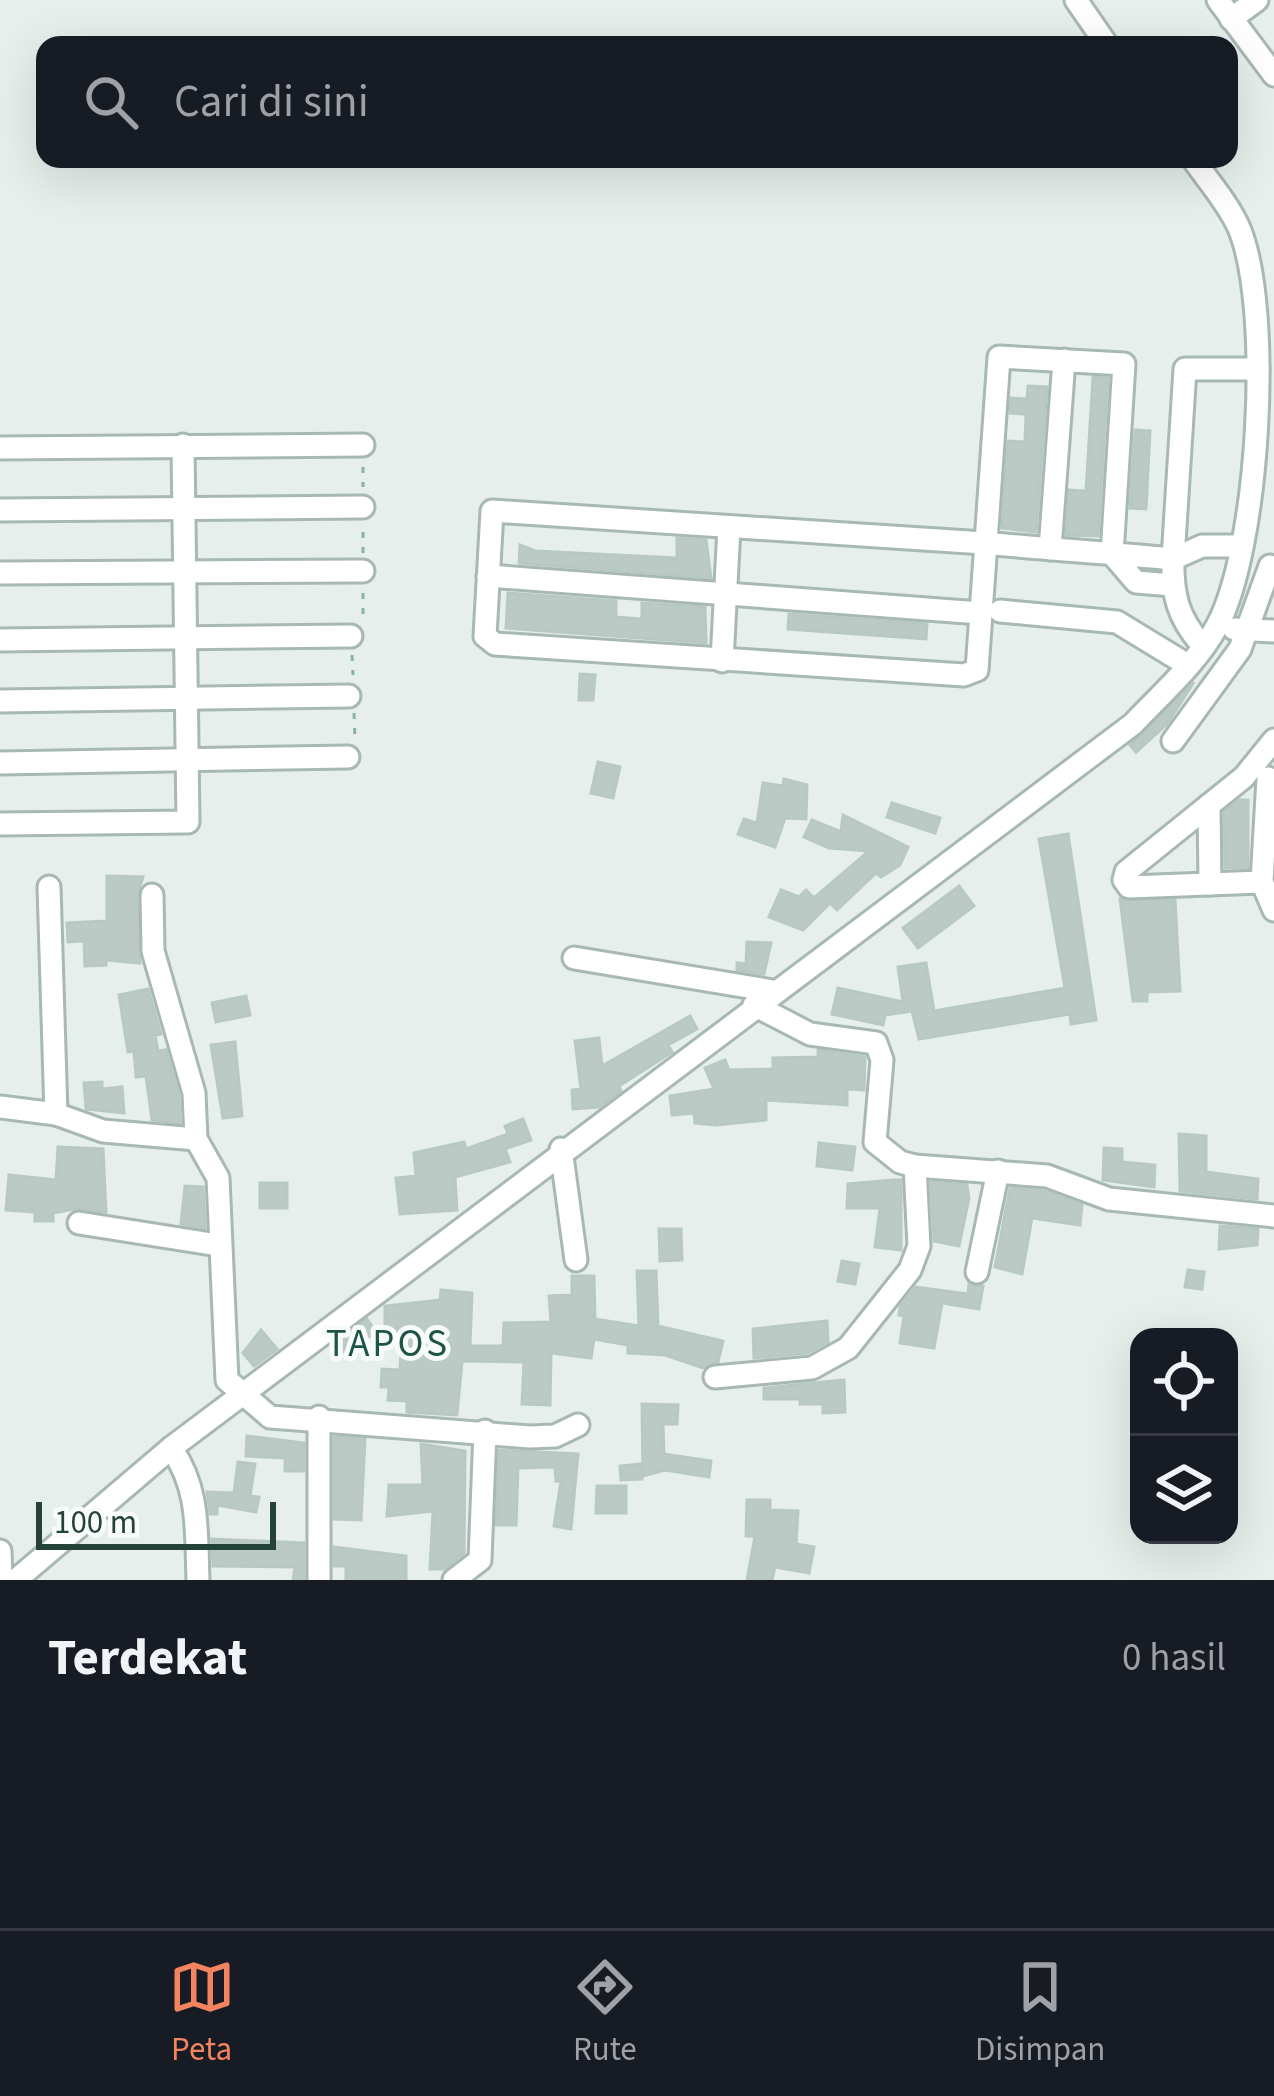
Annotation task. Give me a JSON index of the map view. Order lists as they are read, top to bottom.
{
  "districts": ["TAPOS"],
  "scale_bar": "100 m",
  "page": {
    "search": "Cari di sini",
    "scale": "100 m",
    "heading": ["Terdekat", "0 hasil"],
    "nav": ["Peta", "Rute", "Disimpan"]
  }
}
